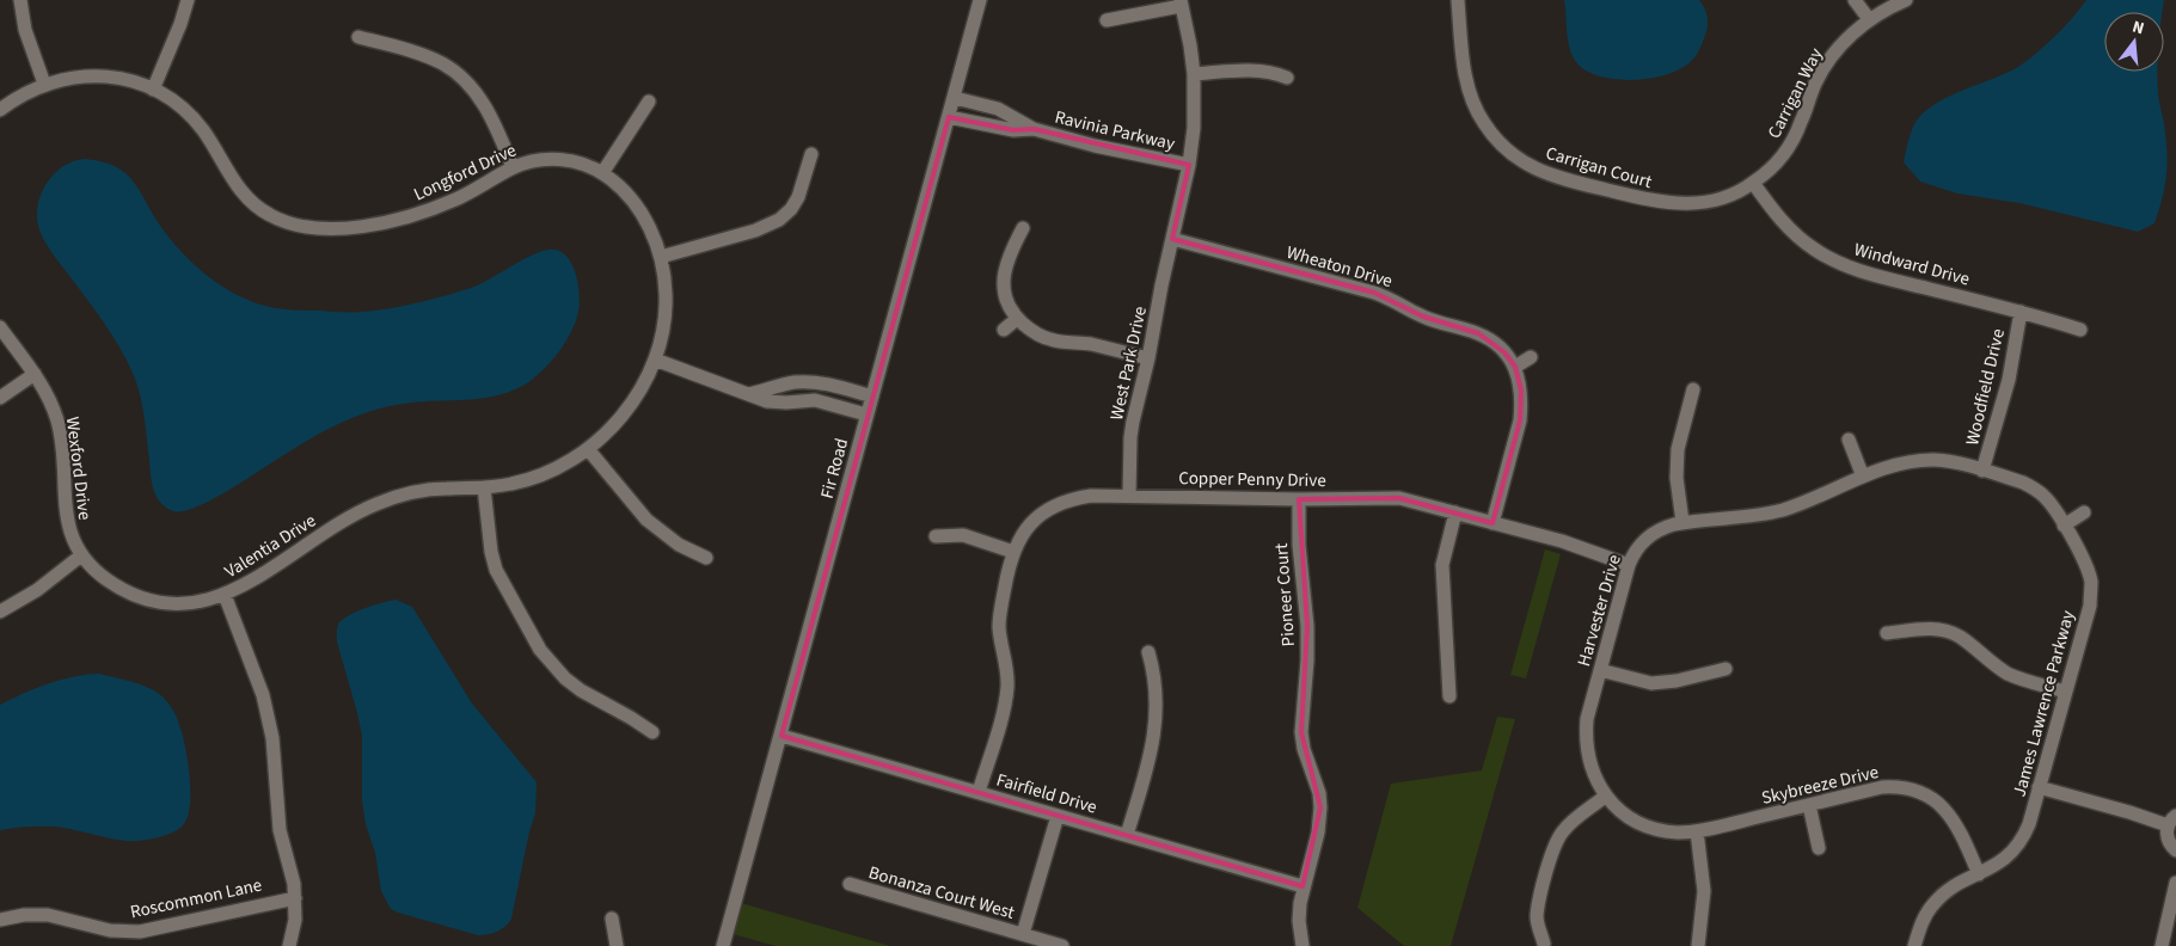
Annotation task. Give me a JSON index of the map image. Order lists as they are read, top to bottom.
{
  "streets": {
    "street": [
      "Carrigan Way",
      "Ravinia Parkway",
      "Carrigan Court",
      "Longford Drive",
      "Windward Drive",
      "Wheaton Drive",
      "West Park Drive",
      "Woodfield Drive",
      "Wexford Drive",
      "Fir Road",
      "Copper Penny Drive",
      "Valentia Drive",
      "Pioneer Court",
      "Harvester Drive",
      "James Lawrence Parkway",
      "Skybreeze Drive",
      "Fairfield Drive",
      "Bonanza Court West",
      "Roscommon Lane"
    ]
  },
  "crossings": [
    ["Carrigan Way", "Carrigan Court"],
    ["Carrigan Way", "Windward Drive"],
    ["Ravinia Parkway", "West Park Drive"],
    ["Carrigan Court", "Windward Drive"],
    ["Longford Drive", "Valentia Drive"],
    ["Windward Drive", "Woodfield Drive"],
    ["Wheaton Drive", "West Park Drive"],
    ["West Park Drive", "Copper Penny Drive"],
    ["Woodfield Drive", "Harvester Drive"],
    ["Woodfield Drive", "James Lawrence Parkway"],
    ["Wexford Drive", "Valentia Drive"],
    ["Fir Road", "Fairfield Drive"],
    ["Copper Penny Drive", "Pioneer Court"],
    ["Copper Penny Drive", "Harvester Drive"],
    ["Copper Penny Drive", "Fairfield Drive"],
    ["Pioneer Court", "Fairfield Drive"],
    ["Harvester Drive", "James Lawrence Parkway"],
    ["Harvester Drive", "Skybreeze Drive"],
    ["James Lawrence Parkway", "Skybreeze Drive"]
  ],
  "north": "top"
}
